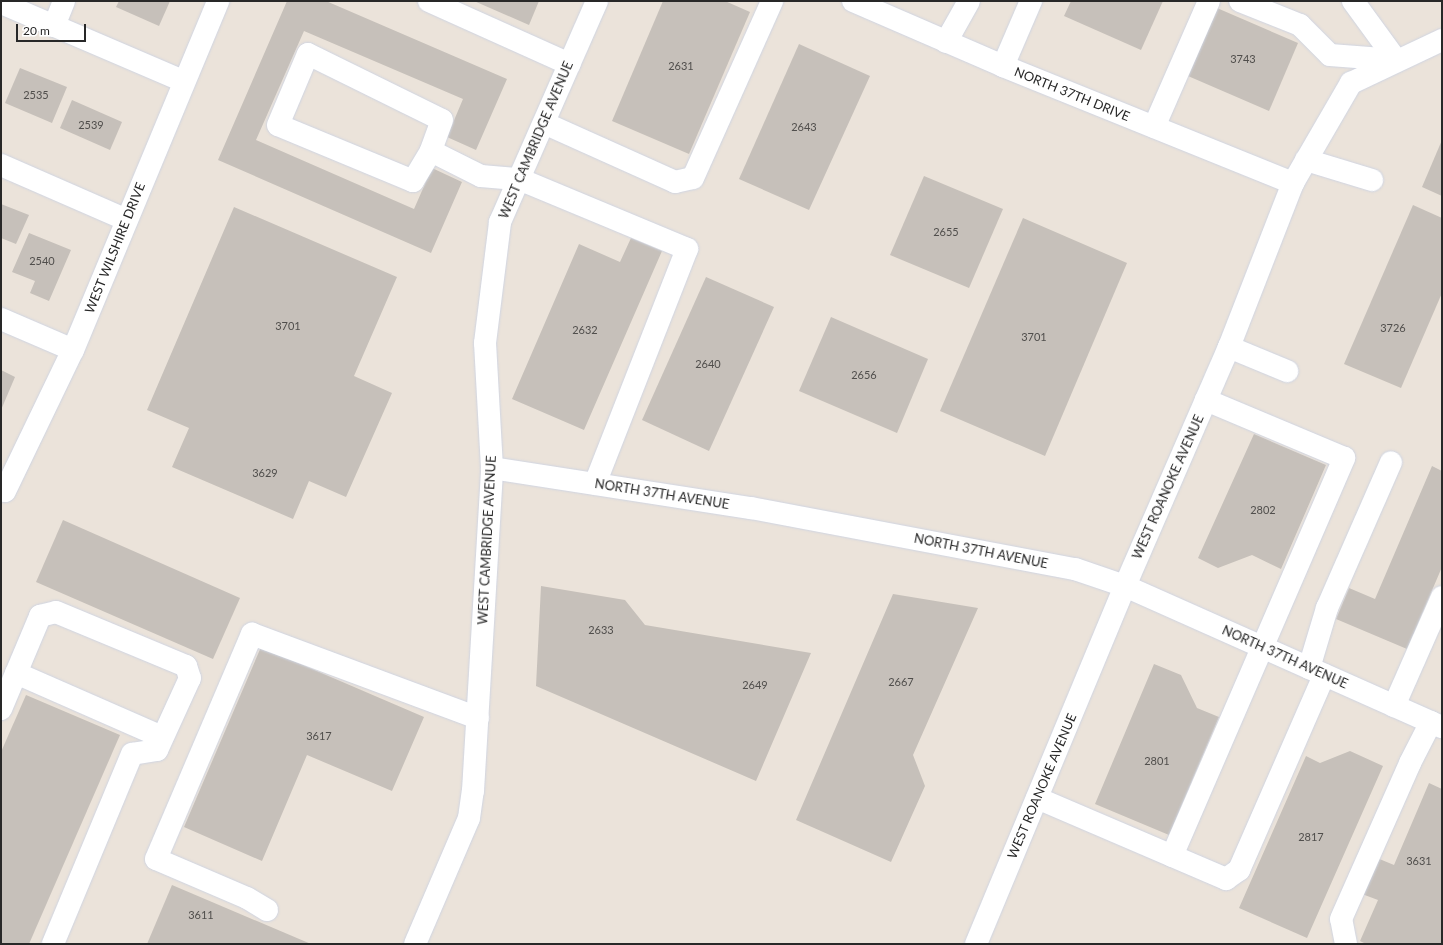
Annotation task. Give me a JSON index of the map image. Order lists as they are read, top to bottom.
{
  "streets": {
    "street": [
      "NORTH 37TH DRIVE",
      "WEST CAMBRIDGE AVENUE",
      "WEST WILSHIRE DRIVE",
      "WEST ROANOKE AVENUE",
      "NORTH 37TH AVENUE"
    ]
  },
  "crossings": [
    ["NORTH 37TH DRIVE", "WEST ROANOKE AVENUE"],
    ["WEST CAMBRIDGE AVENUE", "NORTH 37TH AVENUE"],
    ["WEST ROANOKE AVENUE", "NORTH 37TH AVENUE"]
  ],
  "house_numbers": [
    "3743",
    "2631",
    "2535",
    "2539",
    "2643",
    "2655",
    "2540",
    "3701",
    "3726",
    "2632",
    "3701",
    "2640",
    "2656",
    "3629",
    "2802",
    "2633",
    "2667",
    "2649",
    "3617",
    "2801",
    "2817",
    "3631",
    "3611"
  ],
  "scale_bar": "20 m"
}
